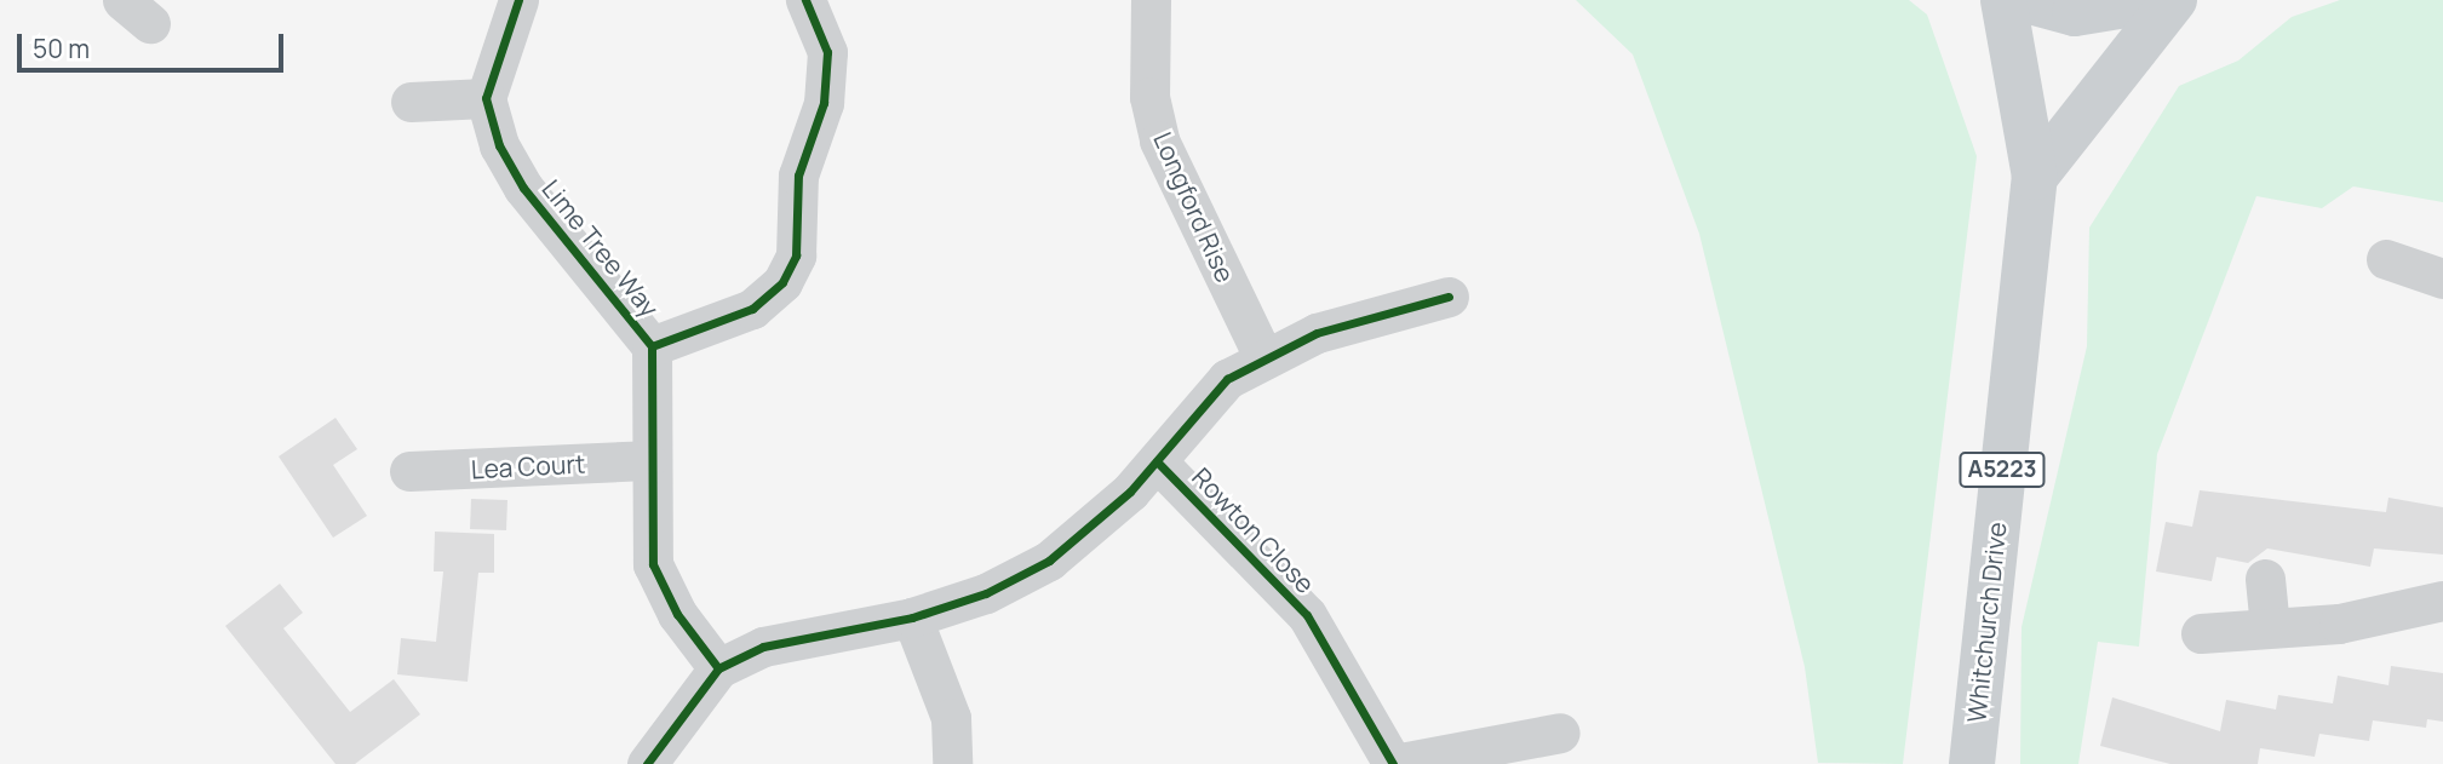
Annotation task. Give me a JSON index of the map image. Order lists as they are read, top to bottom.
{
  "streets": {
    "main road": ["A5223", "Whitchurch Drive"],
    "street": [
      "Longford Rise",
      "Lime Tree Way",
      "Lea Court",
      "Rowton Close"
    ]
  },
  "crossings": [
    ["Lime Tree Way", "Lea Court"]
  ],
  "scale_bar": "50 m"
}
